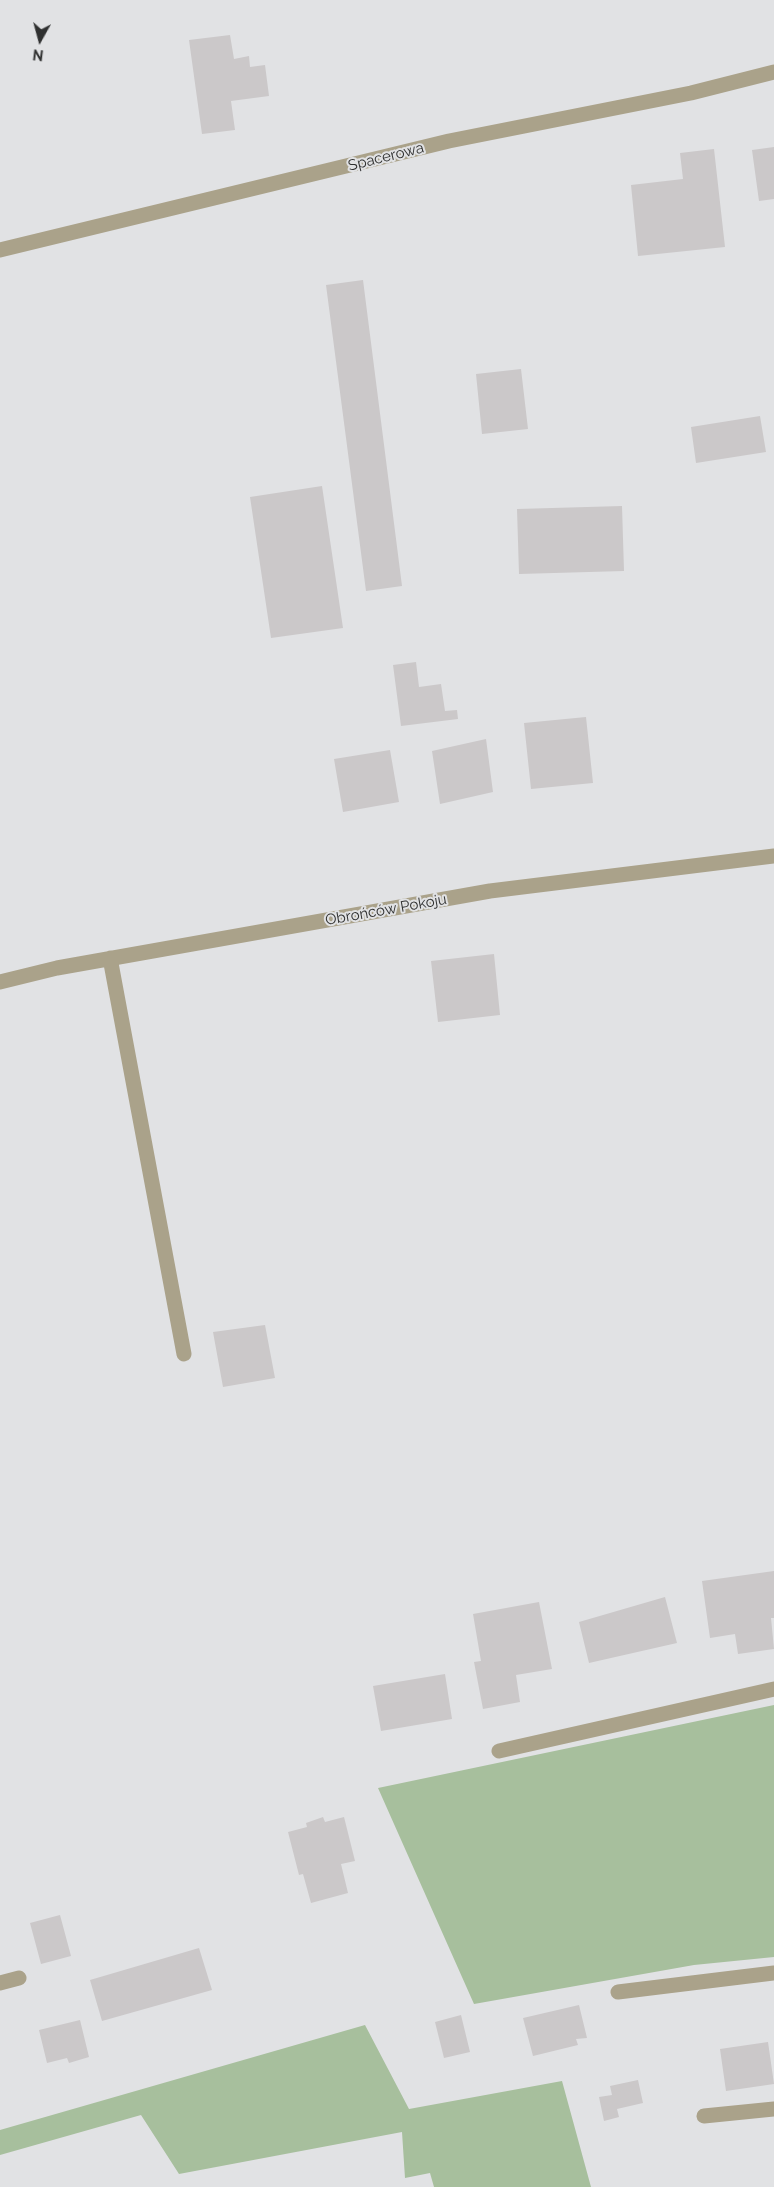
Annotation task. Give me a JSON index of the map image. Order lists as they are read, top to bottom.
{
  "streets": {
    "street": ["Spacerowa", "Obrońców Pokoju"]
  },
  "north": "bottom"
}
